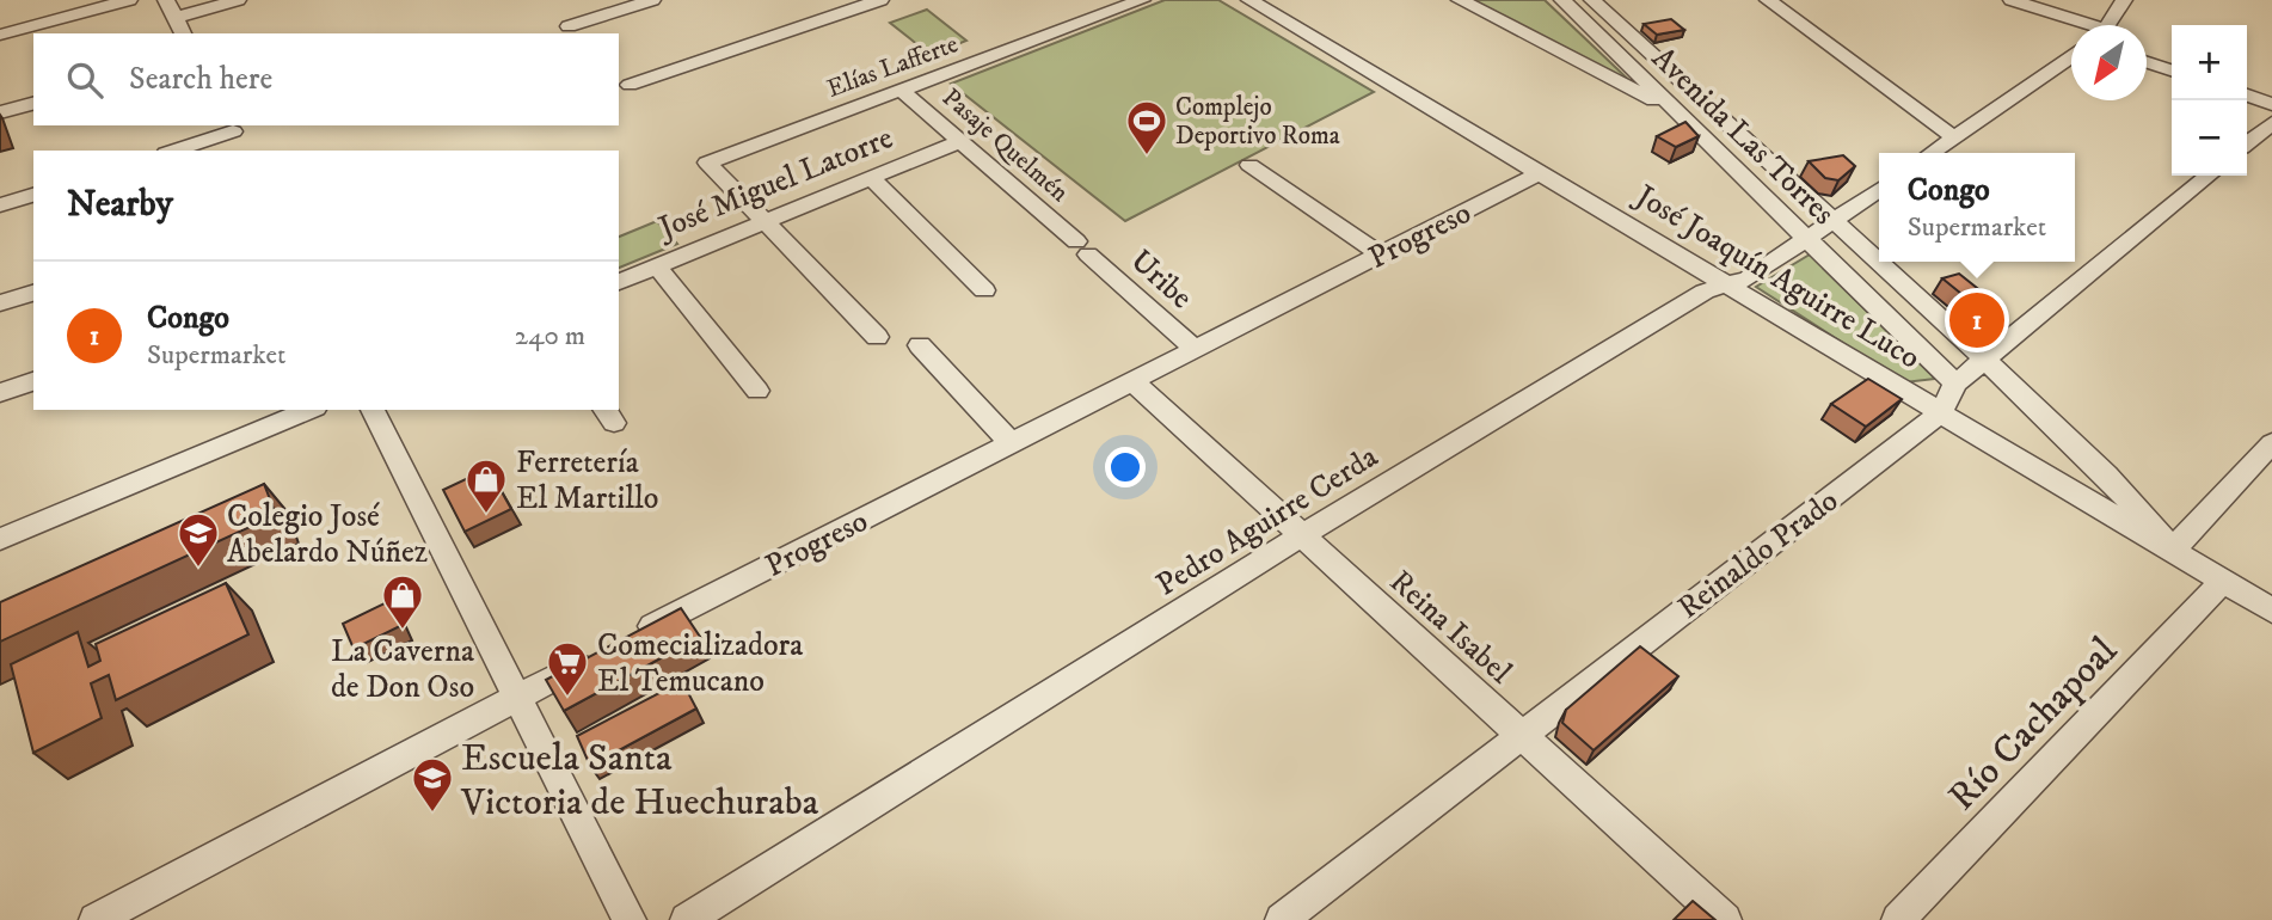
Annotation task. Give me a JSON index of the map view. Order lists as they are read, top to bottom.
{
  "streets": {
    "street": [
      "Elías Lafferte",
      "Avenida Las Torres",
      "Pasaje Quelmén",
      "José Miguel Latorre",
      "Progreso",
      "José Joaquín Aguirre Luco",
      "Uribe",
      "Pedro Aguirre Cerda",
      "Reinaldo Prado",
      "Reina Isabel",
      "Río Cachapoal"
    ]
  },
  "crossings": [
    ["Elías Lafferte", "Pasaje Quelmén"],
    ["Elías Lafferte", "José Miguel Latorre"],
    ["Avenida Las Torres", "José Joaquín Aguirre Luco"],
    ["Avenida Las Torres", "Pedro Aguirre Cerda"],
    ["Avenida Las Torres", "Reinaldo Prado"],
    ["Pasaje Quelmén", "José Miguel Latorre"],
    ["Pasaje Quelmén", "Uribe"],
    ["Progreso", "José Joaquín Aguirre Luco"],
    ["Progreso", "Uribe"],
    ["Progreso", "Reina Isabel"],
    ["José Joaquín Aguirre Luco", "Pedro Aguirre Cerda"],
    ["José Joaquín Aguirre Luco", "Reinaldo Prado"],
    ["José Joaquín Aguirre Luco", "Río Cachapoal"],
    ["Pedro Aguirre Cerda", "Reina Isabel"],
    ["Reinaldo Prado", "Reina Isabel"]
  ],
  "places": {
    "sports": ["Complejo Deportivo Roma"],
    "shop": ["Ferretería El Martillo", "La Caverna de Don Oso"],
    "school or university": ["Colegio José Abelardo Núñez", "Escuela Santa Victoria de Huechuraba"],
    "supermarket": ["Comecializadora El Temucano"]
  },
  "north": "bottom left",
  "page": {
    "map_buttons": ["+", "−"],
    "search": "Search here",
    "heading": "Nearby",
    "popup": ["Congo", "Supermarket"],
    "list": [
      {
        "mark": "1",
        "name": "Congo",
        "note": "Supermarket",
        "value": "240 m"
      }
    ],
    "pins": "1"
  }
}
